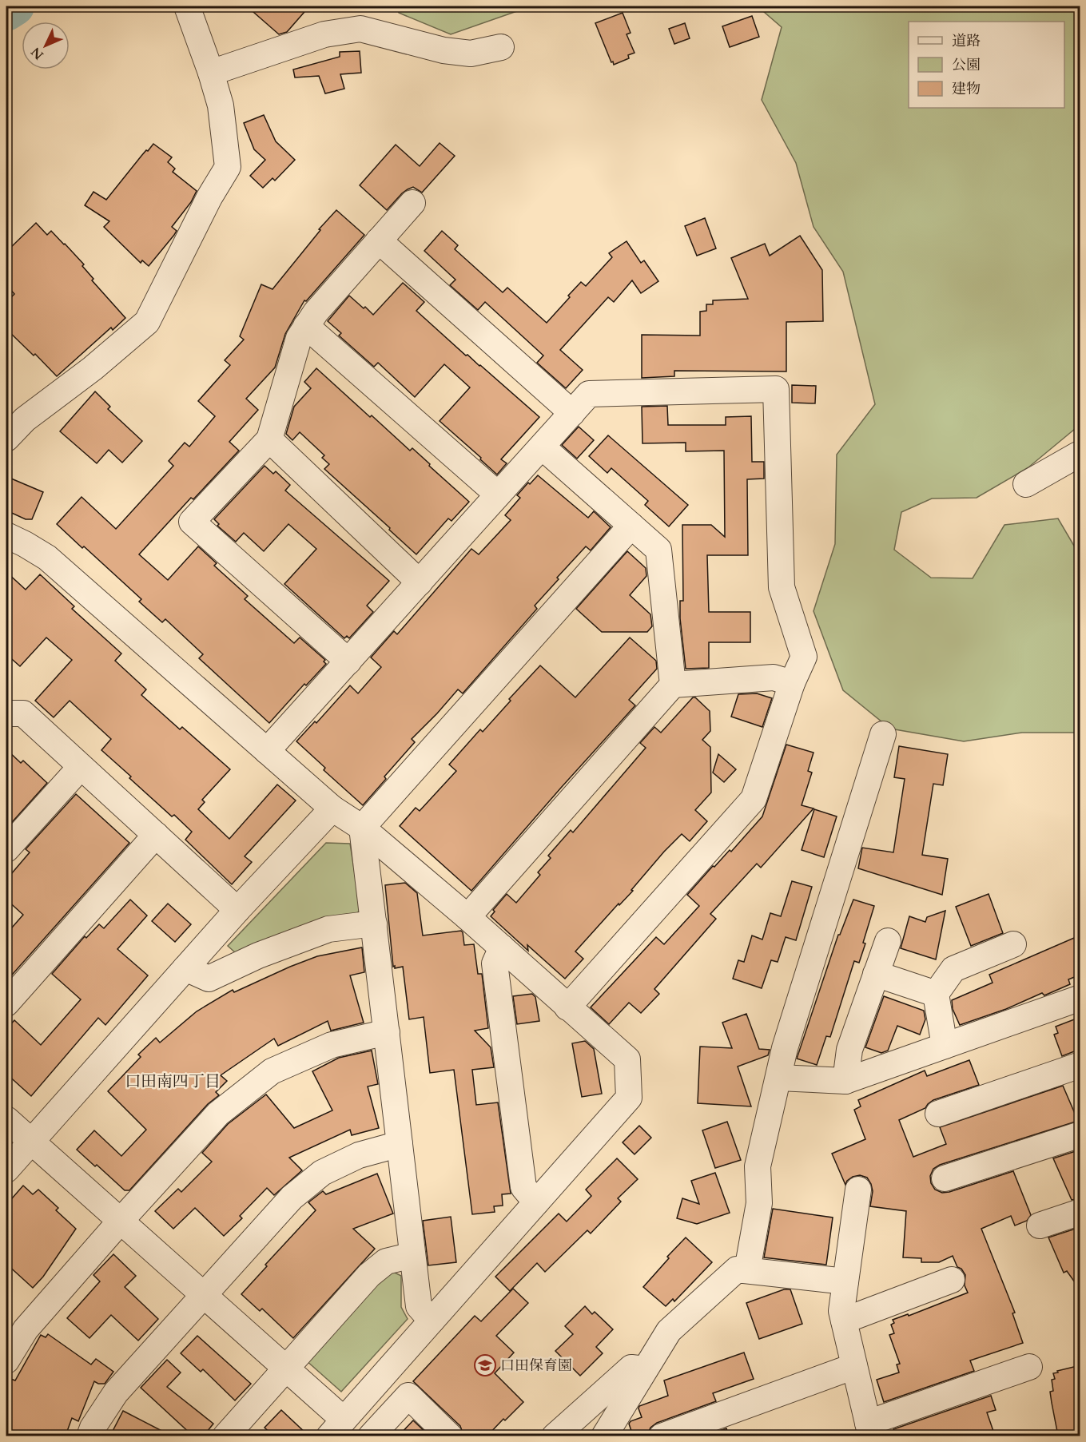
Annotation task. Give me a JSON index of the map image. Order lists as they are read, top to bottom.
{
  "districts": ["口田南四丁目"],
  "places": {
    "school or university": ["口田保育園"]
  },
  "legend": ["道路", "公園", "建物"],
  "north": "bottom left"
}
